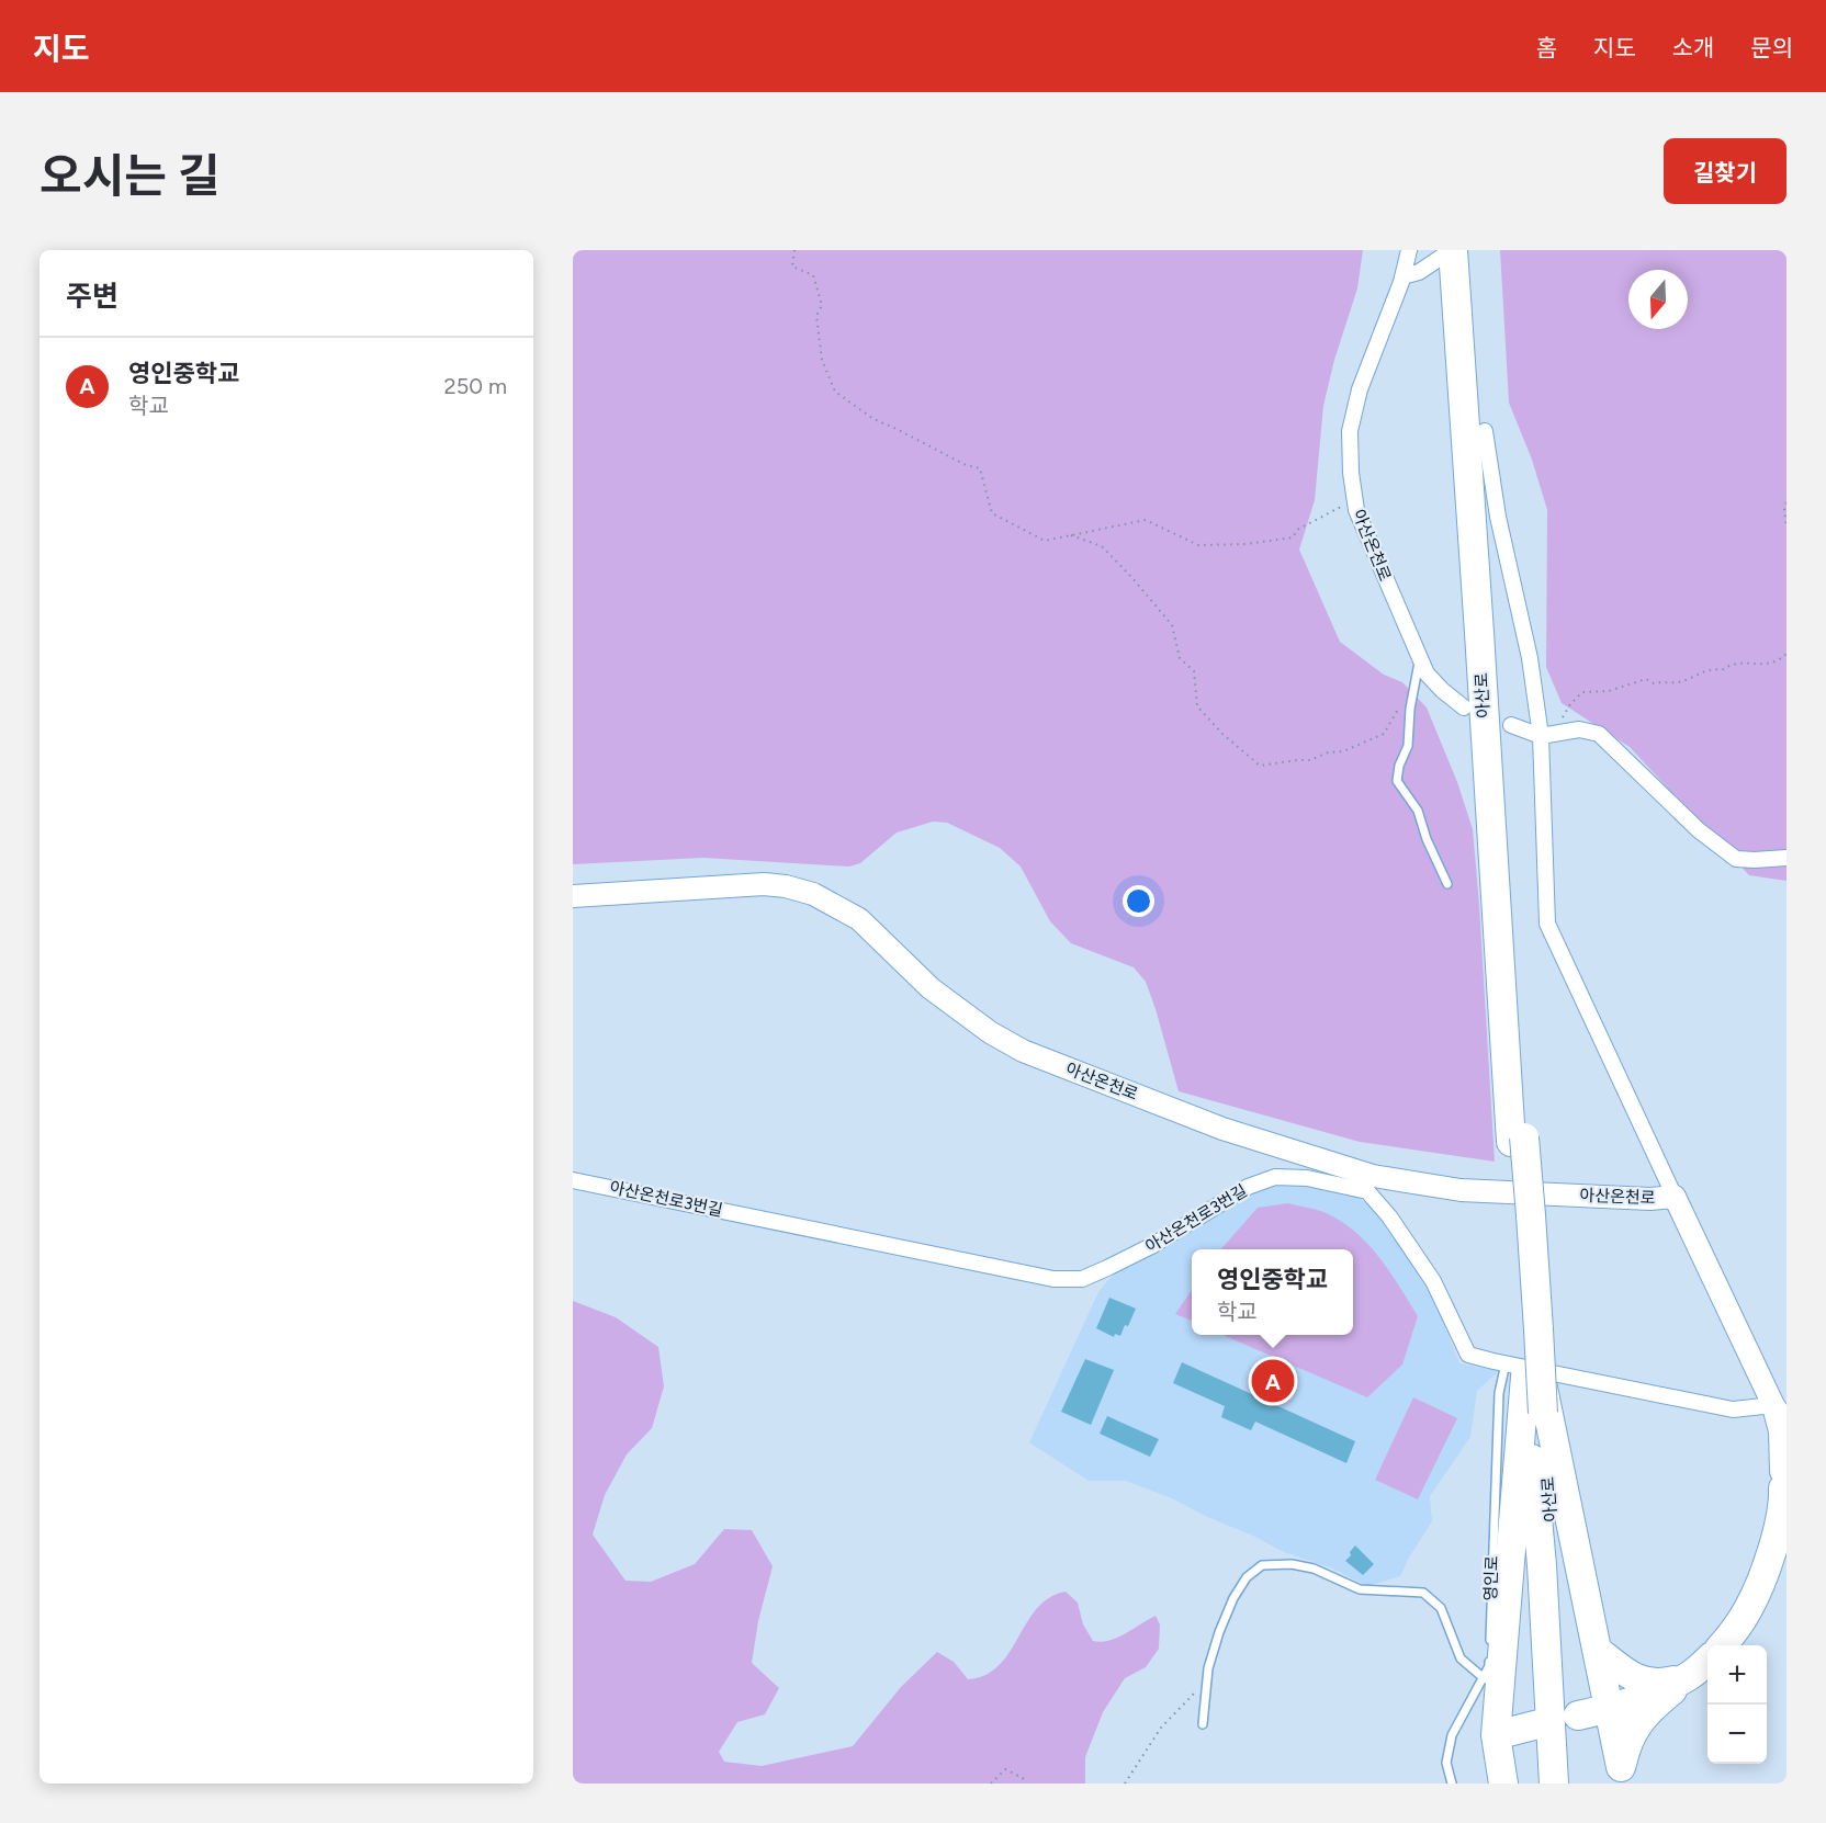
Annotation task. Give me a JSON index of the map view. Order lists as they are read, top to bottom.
{
  "streets": {
    "highway": ["아산로"],
    "main road": ["아산온천로"],
    "street": ["아산온천로3번길"],
    "lane": ["영인로"]
  },
  "crossings": [
    ["아산온천로", "아산로"],
    ["아산온천로", "아산온천로3번길"],
    ["아산로", "영인로"]
  ],
  "north": "bottom",
  "page": {
    "header": "지도",
    "nav": [
      "홈",
      "지도",
      "소개",
      "문의"
    ],
    "title": "오시는 길",
    "buttons": "길찾기",
    "heading": "주변",
    "list": [
      {
        "mark": "A",
        "name": "영인중학교",
        "note": "학교",
        "value": "250 m"
      }
    ],
    "popup": ["영인중학교", "학교"],
    "pins": "A",
    "map_buttons": ["+", "−"]
  }
}
